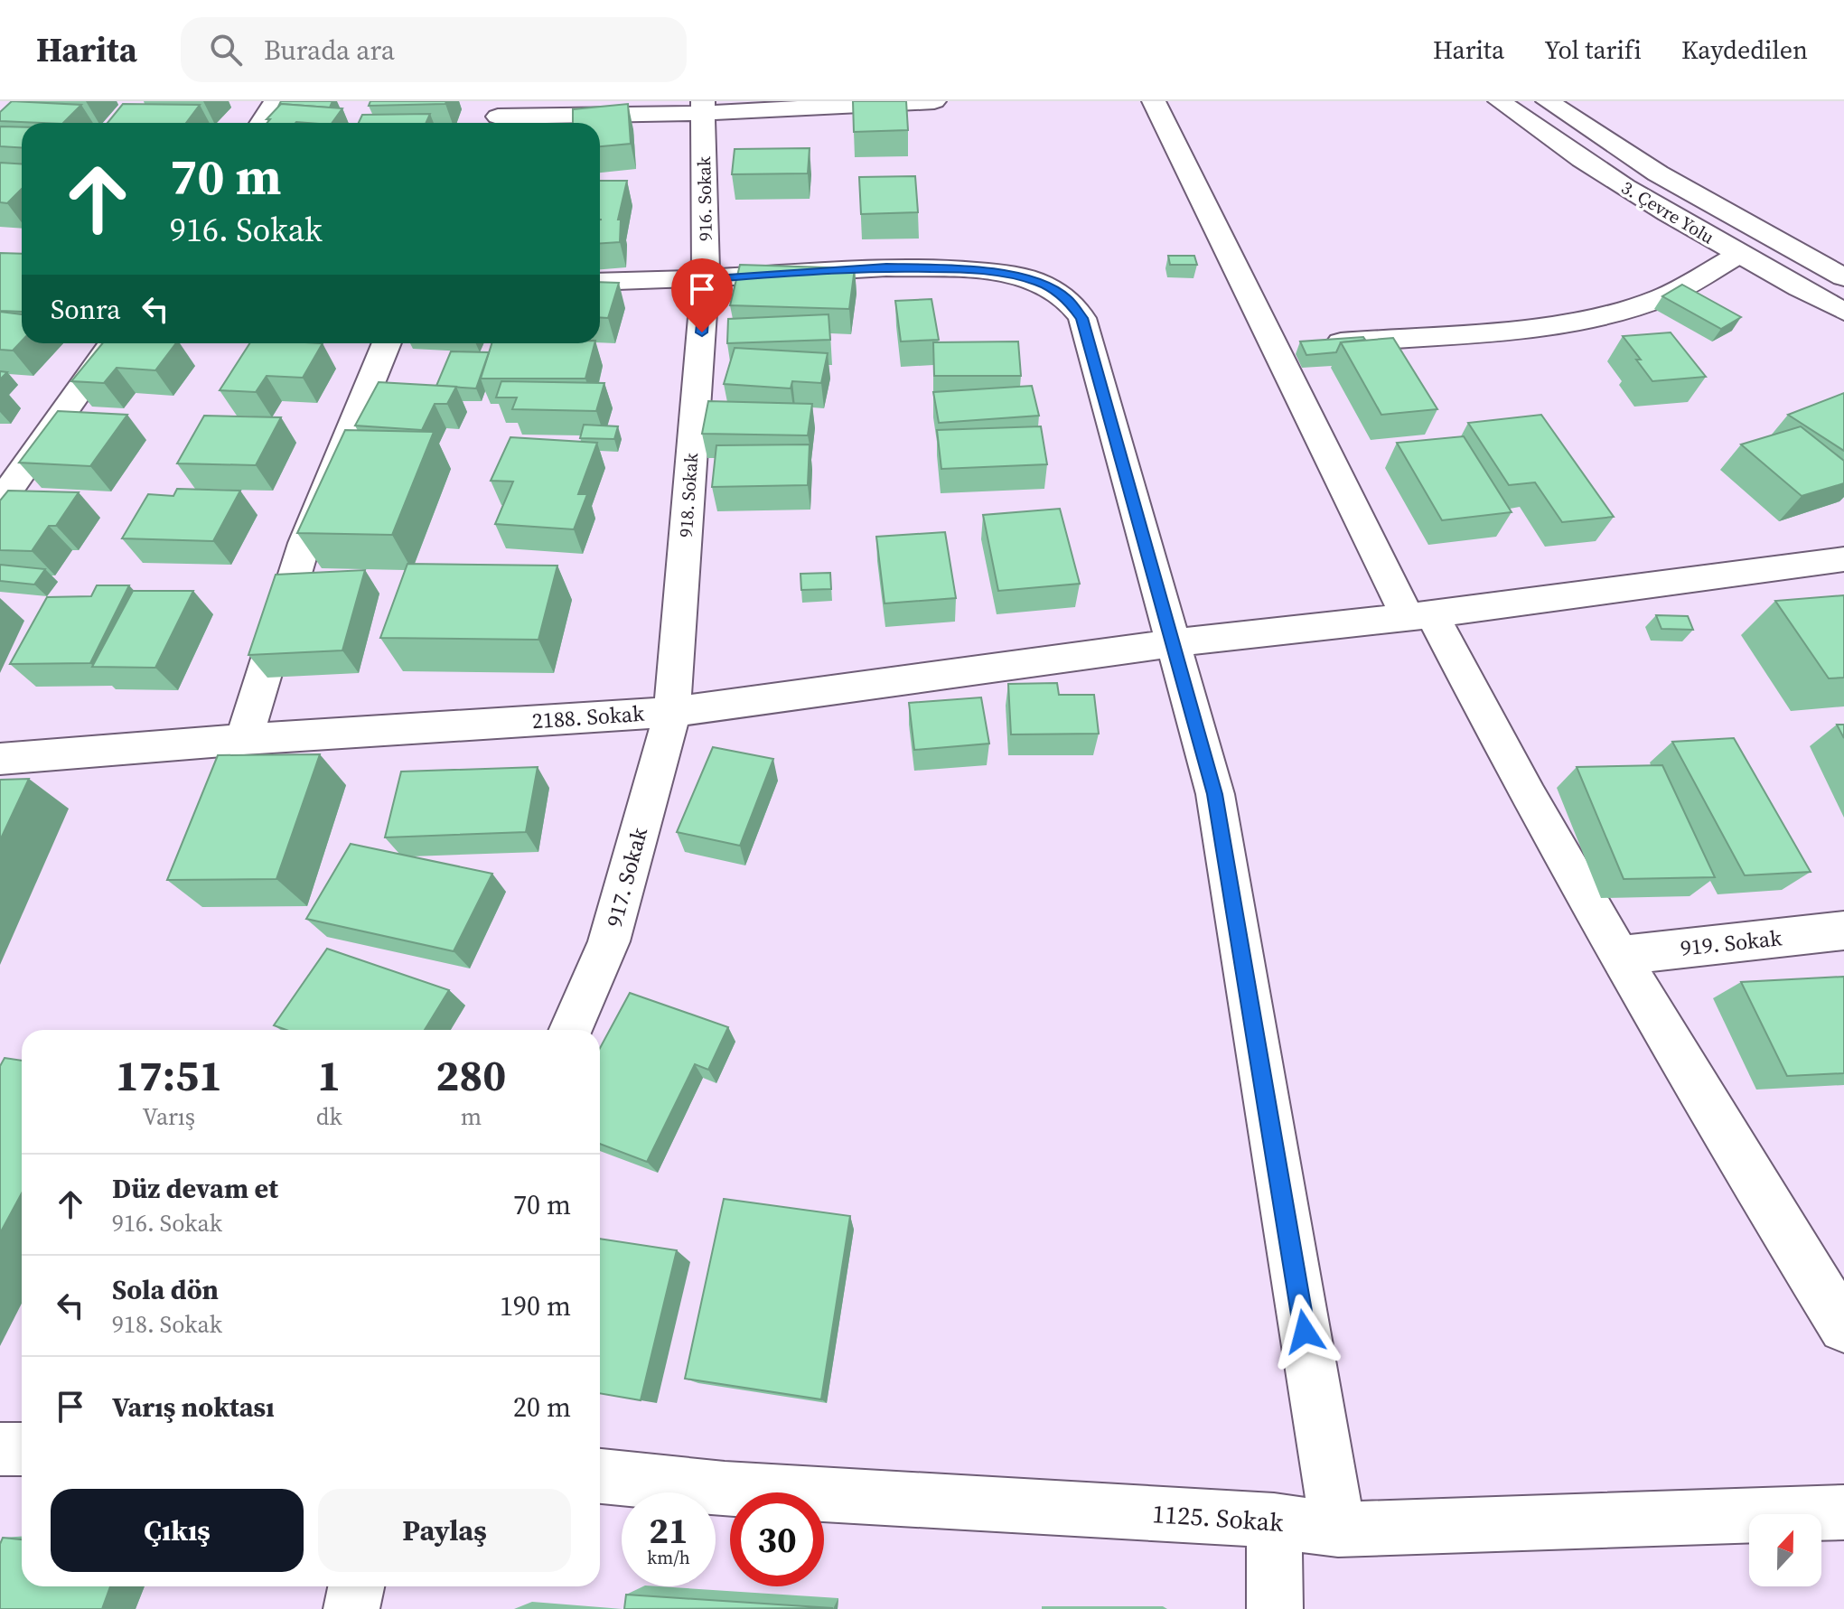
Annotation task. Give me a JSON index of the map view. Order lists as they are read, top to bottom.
{
  "streets": {
    "street": [
      "916. Sokak",
      "3. Çevre Yolu",
      "918. Sokak",
      "2188. Sokak",
      "917. Sokak",
      "919. Sokak",
      "1125. Sokak"
    ]
  },
  "crossings": [
    ["916. Sokak", "918. Sokak"],
    ["918. Sokak", "2188. Sokak"],
    ["918. Sokak", "917. Sokak"],
    ["2188. Sokak", "917. Sokak"]
  ],
  "north": "top",
  "page": {
    "header": "Harita",
    "search": "Burada ara",
    "nav": ["Harita", "Yol tarifi", "Kaydedilen"],
    "turn": ["70 m", "916. Sokak"],
    "then": "Sonra",
    "eta": [
      "17:51",
      "Varış",
      "1",
      "dk",
      "280",
      "m"
    ],
    "list": [
      {
        "name": "Düz devam et",
        "note": "916. Sokak",
        "value": "70 m"
      },
      {
        "name": "Sola dön",
        "note": "918. Sokak",
        "value": "190 m"
      },
      {
        "name": "Varış noktası",
        "value": "20 m"
      }
    ],
    "buttons": ["Çıkış", "Paylaş"],
    "speed": "21 km/h",
    "limit": "30"
  }
}
